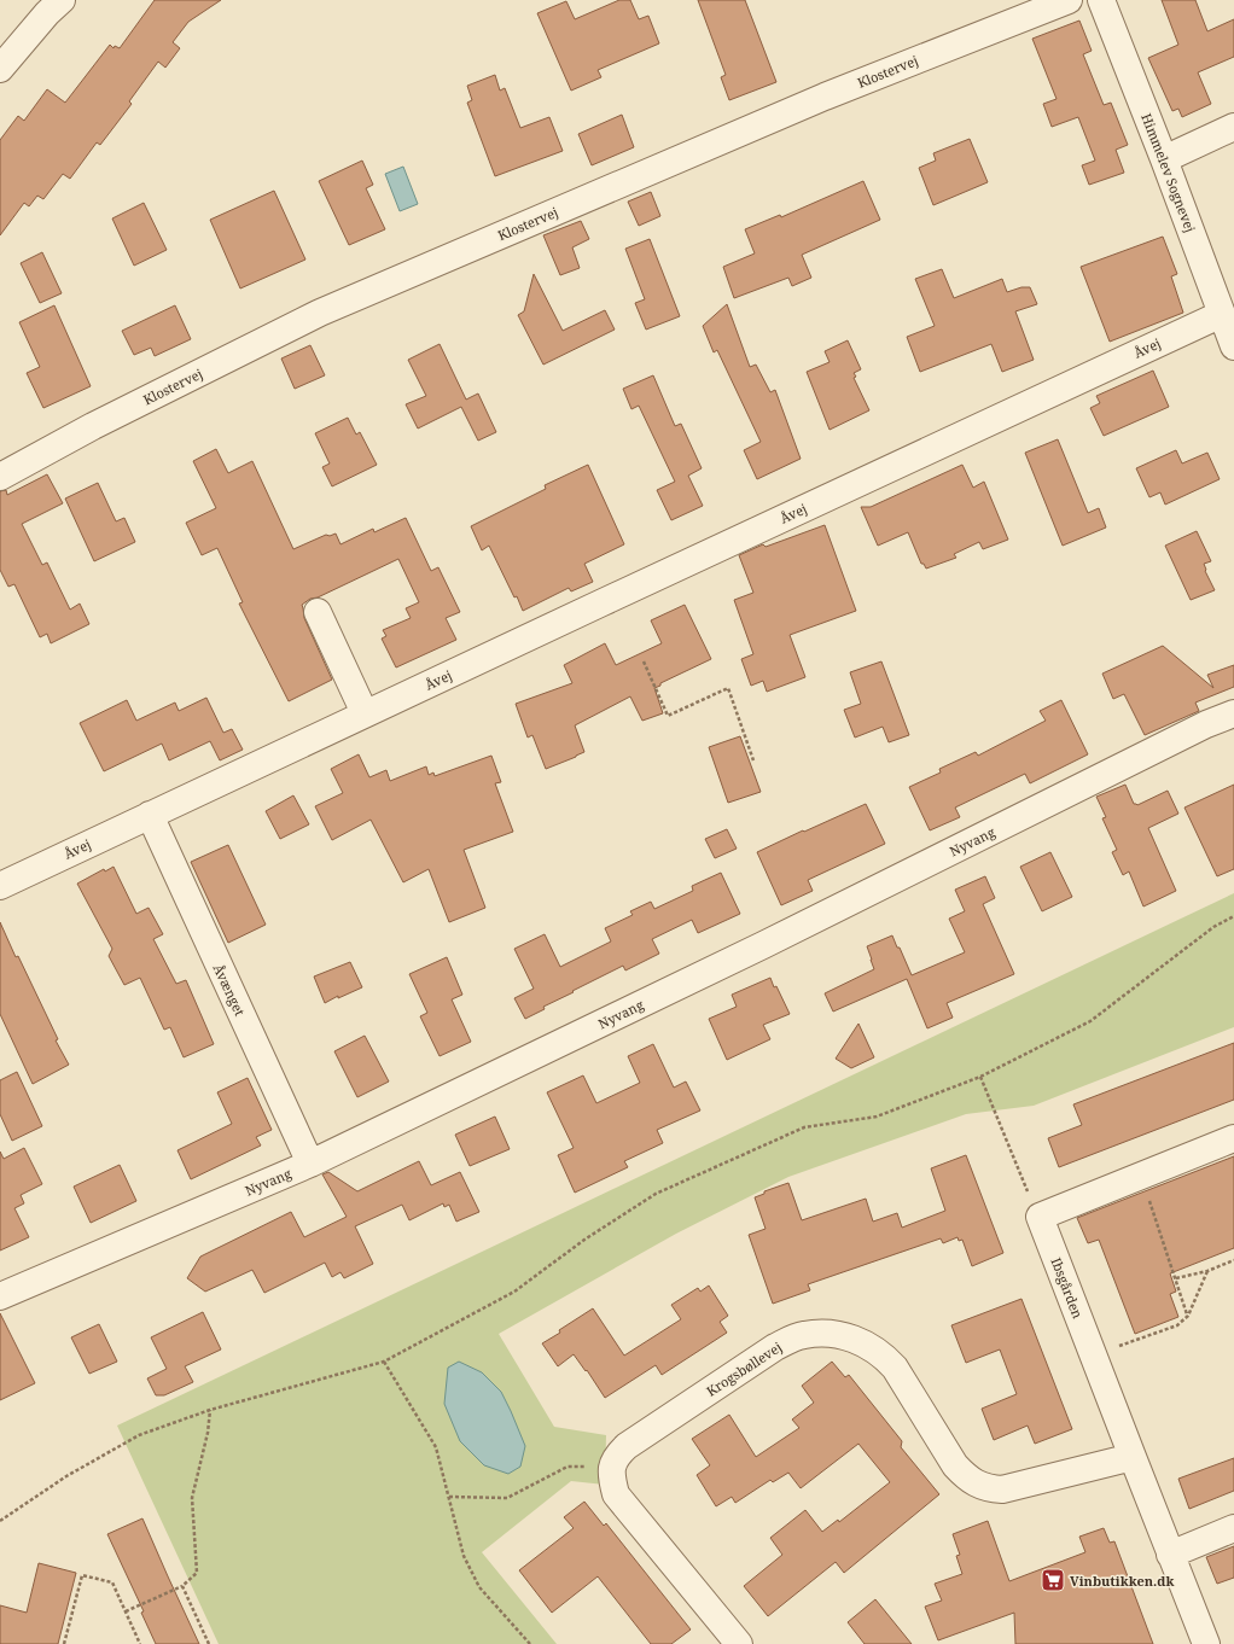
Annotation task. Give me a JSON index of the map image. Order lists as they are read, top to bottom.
{
  "streets": {
    "street": [
      "Klostervej",
      "Himmelev Sognevej",
      "Åvej",
      "Nyvang",
      "Åvænget",
      "Ibsgården",
      "Krogsbøllevej"
    ]
  },
  "crossings": [
    ["Himmelev Sognevej", "Åvej"],
    ["Åvej", "Åvænget"],
    ["Nyvang", "Åvænget"],
    ["Ibsgården", "Krogsbøllevej"]
  ],
  "places": {
    "supermarket": ["Vinbutikken.dk"]
  }
}
